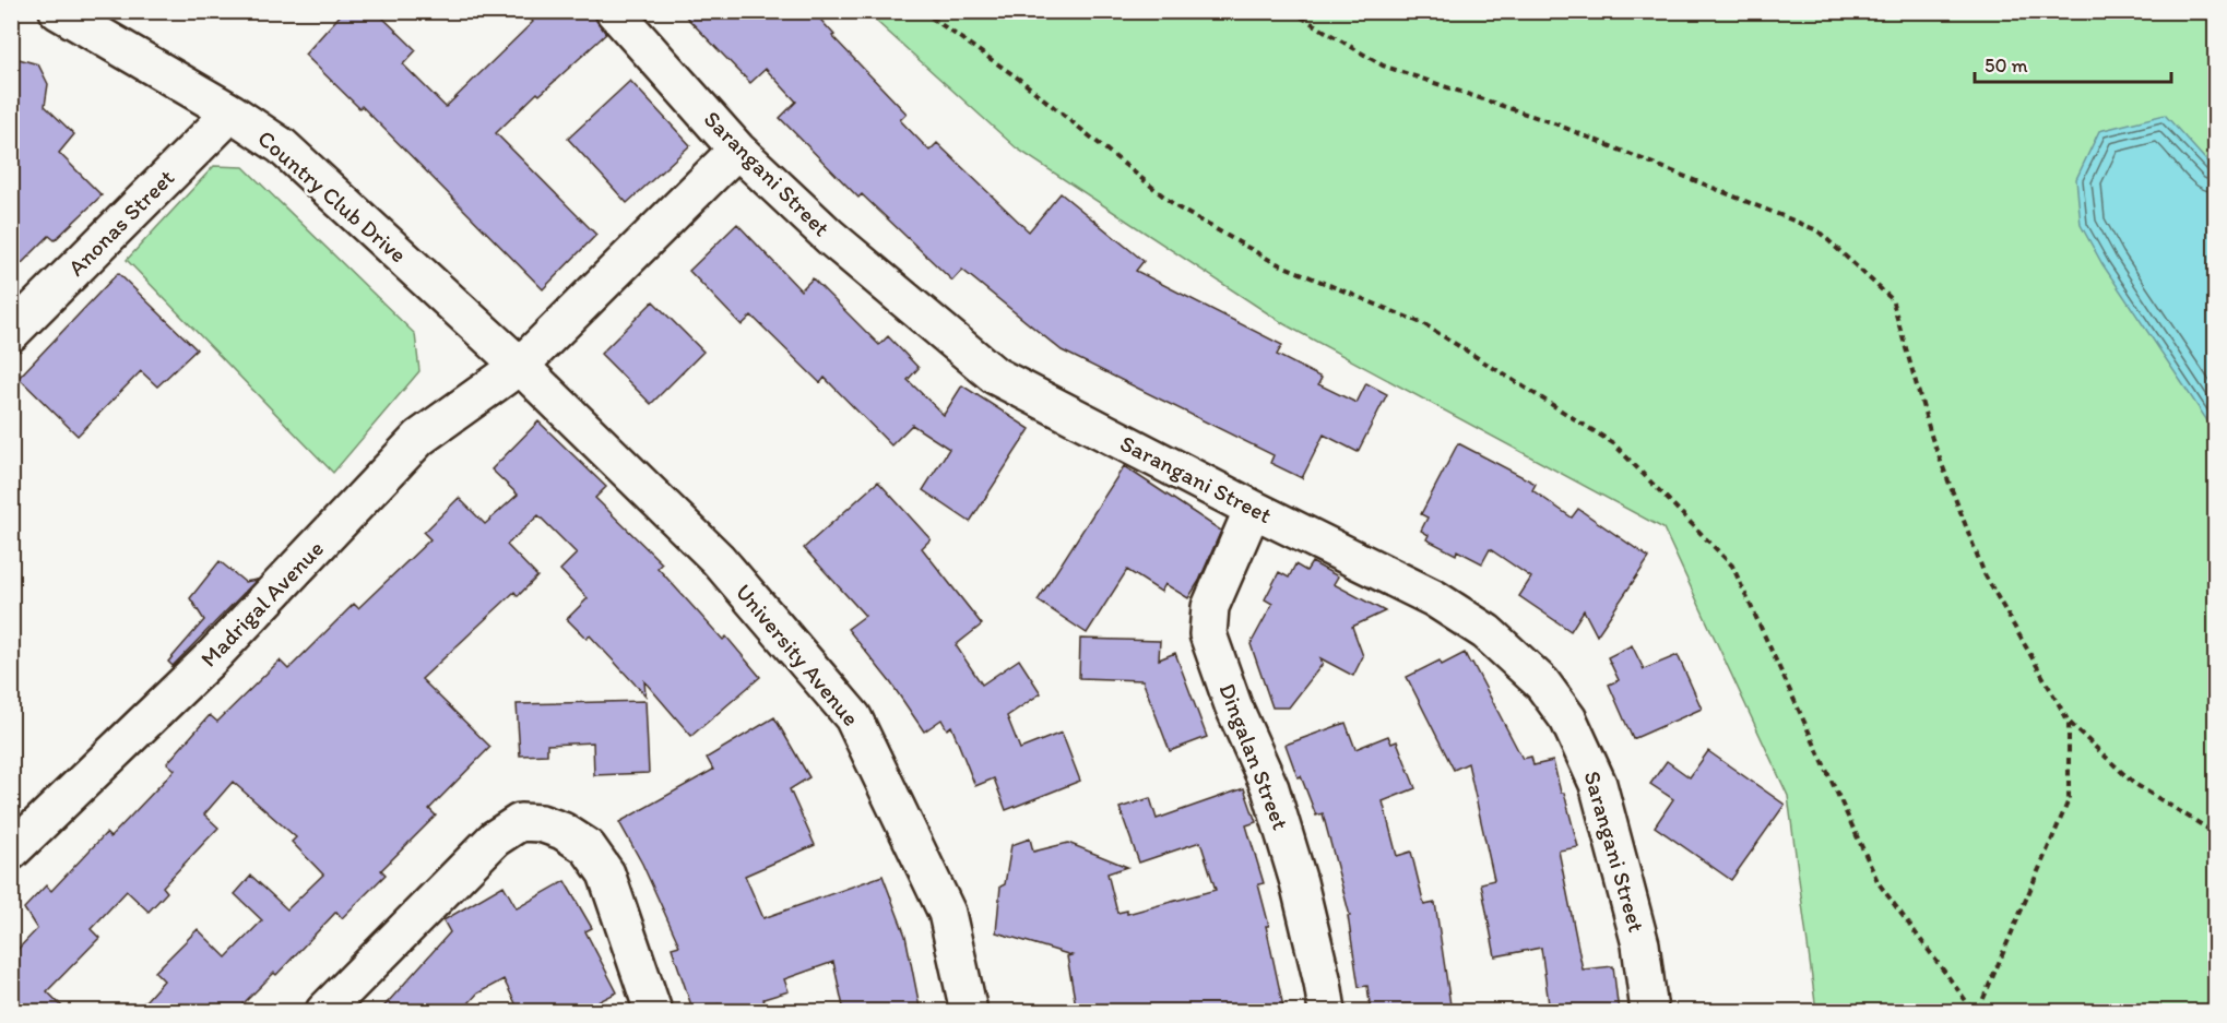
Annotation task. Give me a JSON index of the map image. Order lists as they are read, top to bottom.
{
  "streets": {
    "street": [
      "Sarangani Street",
      "Country Club Drive",
      "Anonas Street",
      "Madrigal Avenue",
      "University Avenue",
      "Dingalan Street"
    ]
  },
  "crossings": [
    ["Sarangani Street", "Madrigal Avenue"],
    ["Sarangani Street", "Dingalan Street"],
    ["Country Club Drive", "Anonas Street"],
    ["Country Club Drive", "Madrigal Avenue"],
    ["Country Club Drive", "University Avenue"],
    ["Madrigal Avenue", "University Avenue"]
  ],
  "scale_bar": "50 m"
}
